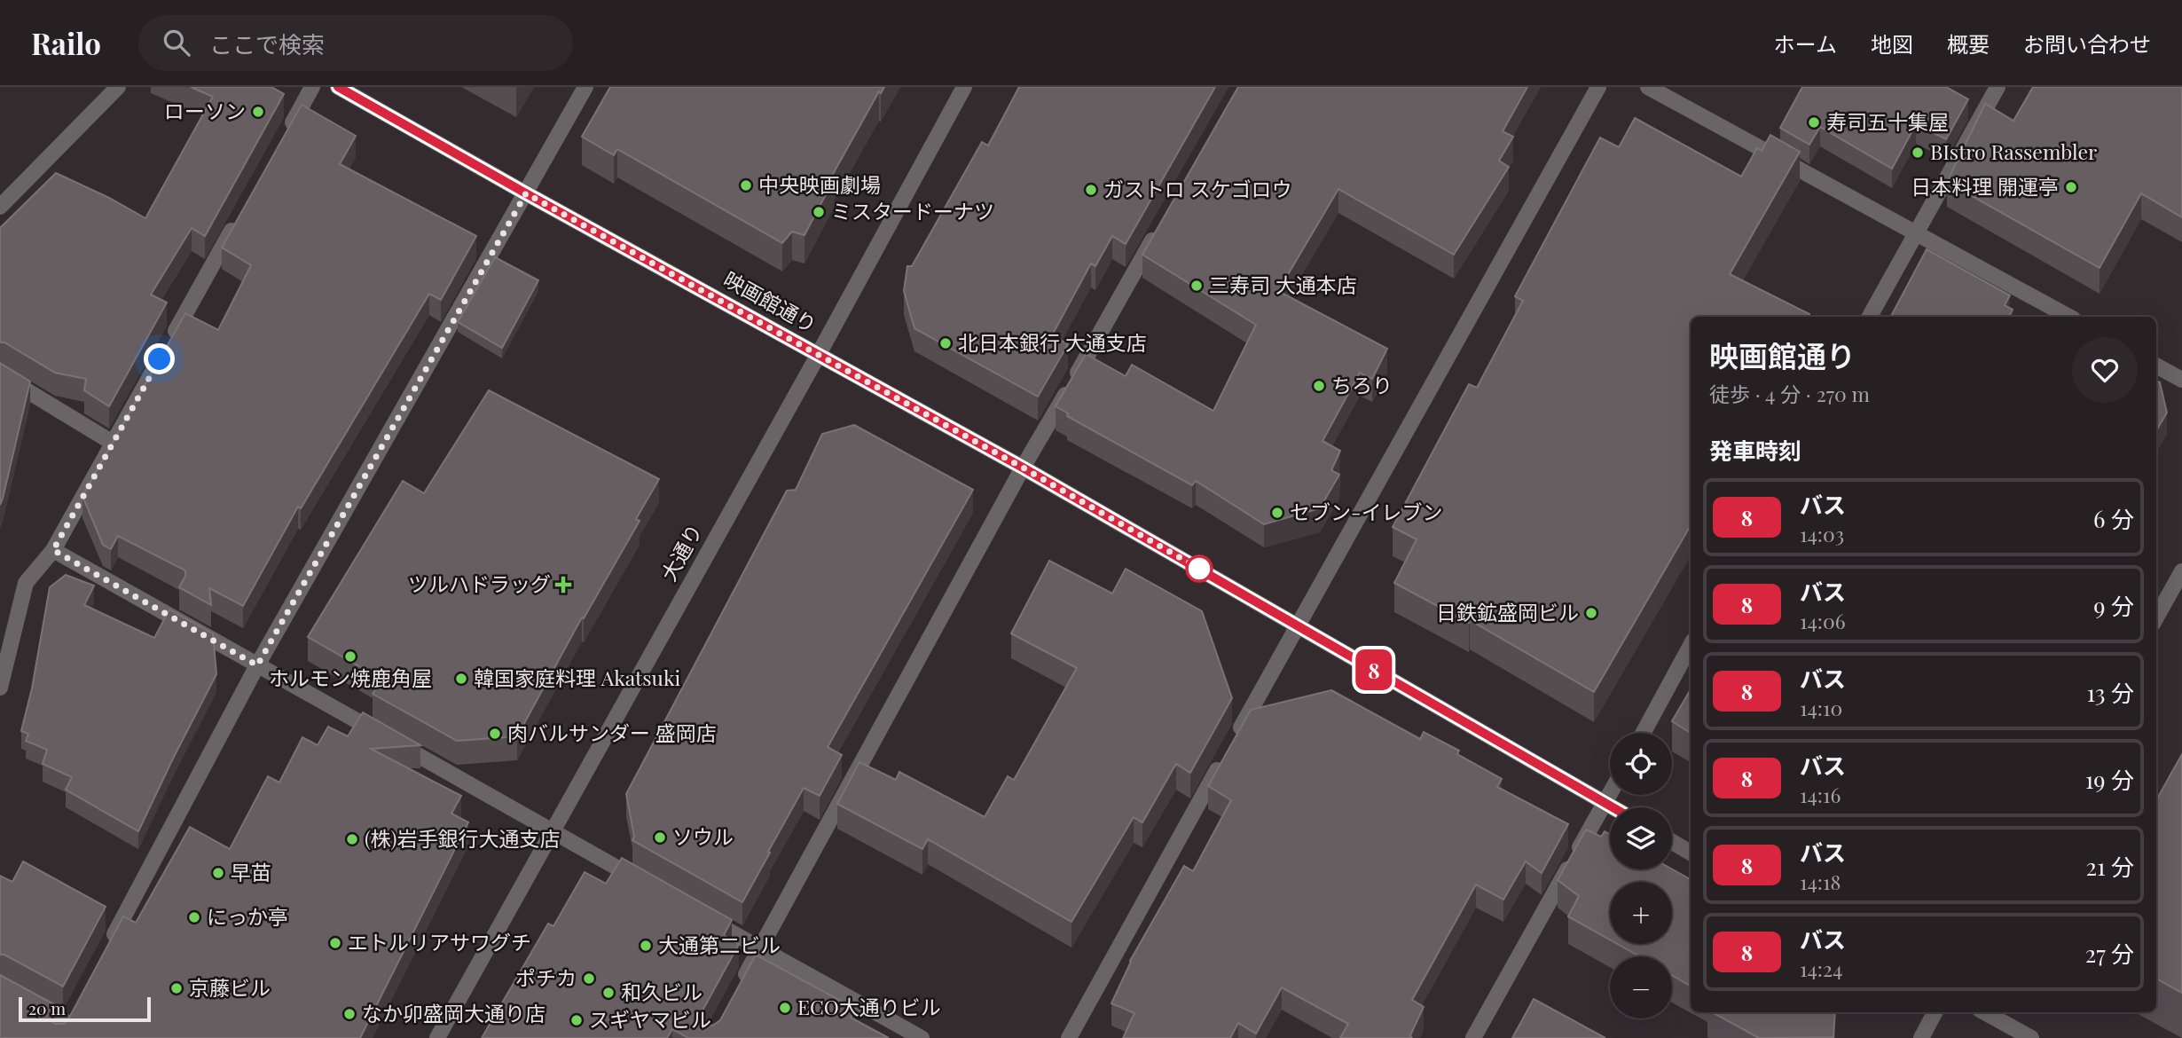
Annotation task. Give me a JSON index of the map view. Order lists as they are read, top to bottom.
{
  "streets": {
    "street": ["映画館通り", "大通り"]
  },
  "crossings": [
    ["映画館通り", "大通り"]
  ],
  "places": {
    "other": [
      "ローソン",
      "寿司五十集屋",
      "BIstro Rassembler",
      "中央映画劇場",
      "日本料理 開運亭",
      "ガストロ スケゴロウ",
      "ミスタードーナツ",
      "三寿司 大通本店",
      "北日本銀行 大通支店",
      "ちろり",
      "セブン-イレブン",
      "日鉄鉱盛岡ビル",
      "ホルモン焼鹿角屋",
      "韓国家庭料理 Akatsuki",
      "肉バルサンダー 盛岡店",
      "ソウル",
      "(株)岩手銀行大通支店",
      "早苗",
      "にっか亭",
      "エトルリアサワグチ",
      "大通第二ビル",
      "ポチカ",
      "京藤ビル",
      "和久ビル",
      "ECO大通りビル",
      "なか卯盛岡大通り店",
      "スギヤマビル"
    ],
    "health": ["ツルハドラッグ"]
  },
  "lines": ["bus line 8"],
  "scale_bar": "20 m",
  "page": {
    "header": "Railo",
    "search": "ここで検索",
    "nav": [
      "ホーム",
      "地図",
      "概要",
      "お問い合わせ"
    ],
    "on_map": "8",
    "heading": [
      ["映画館通り", "徒歩 · 4 分 · 270 m"],
      "発車時刻"
    ],
    "list": [
      {
        "mark": "8",
        "name": "バス",
        "note": "14:03",
        "value": "6 分"
      },
      {
        "mark": "8",
        "name": "バス",
        "note": "14:06",
        "value": "9 分"
      },
      {
        "mark": "8",
        "name": "バス",
        "note": "14:10",
        "value": "13 分"
      },
      {
        "mark": "8",
        "name": "バス",
        "note": "14:16",
        "value": "19 分"
      },
      {
        "mark": "8",
        "name": "バス",
        "note": "14:18",
        "value": "21 分"
      },
      {
        "mark": "8",
        "name": "バス",
        "note": "14:24",
        "value": "27 分"
      }
    ],
    "map_buttons": ["+", "−"],
    "scale": "20 m"
  }
}
